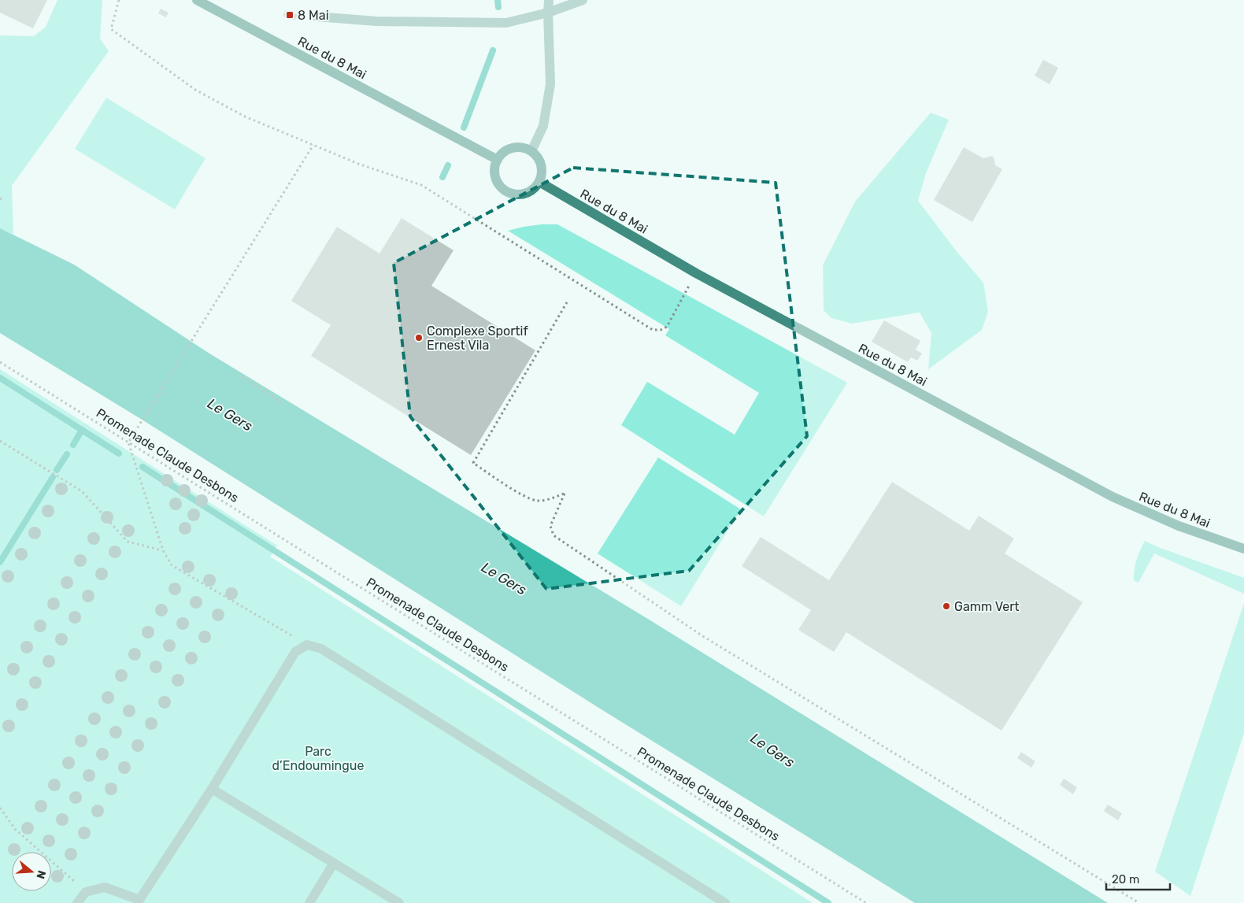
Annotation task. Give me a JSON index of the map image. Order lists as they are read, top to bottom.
{
  "streets": {
    "street": ["Rue du 8 Mai"],
    "path": ["Promenade Claude Desbons"]
  },
  "water": ["Le Gers"],
  "parks": ["Parc d’Endoumingue"],
  "places": {
    "transit": ["8 Mai"],
    "other": ["Complexe Sportif Ernest Vila", "Gamm Vert"]
  },
  "scale_bar": "20 m",
  "north": "right"
}
